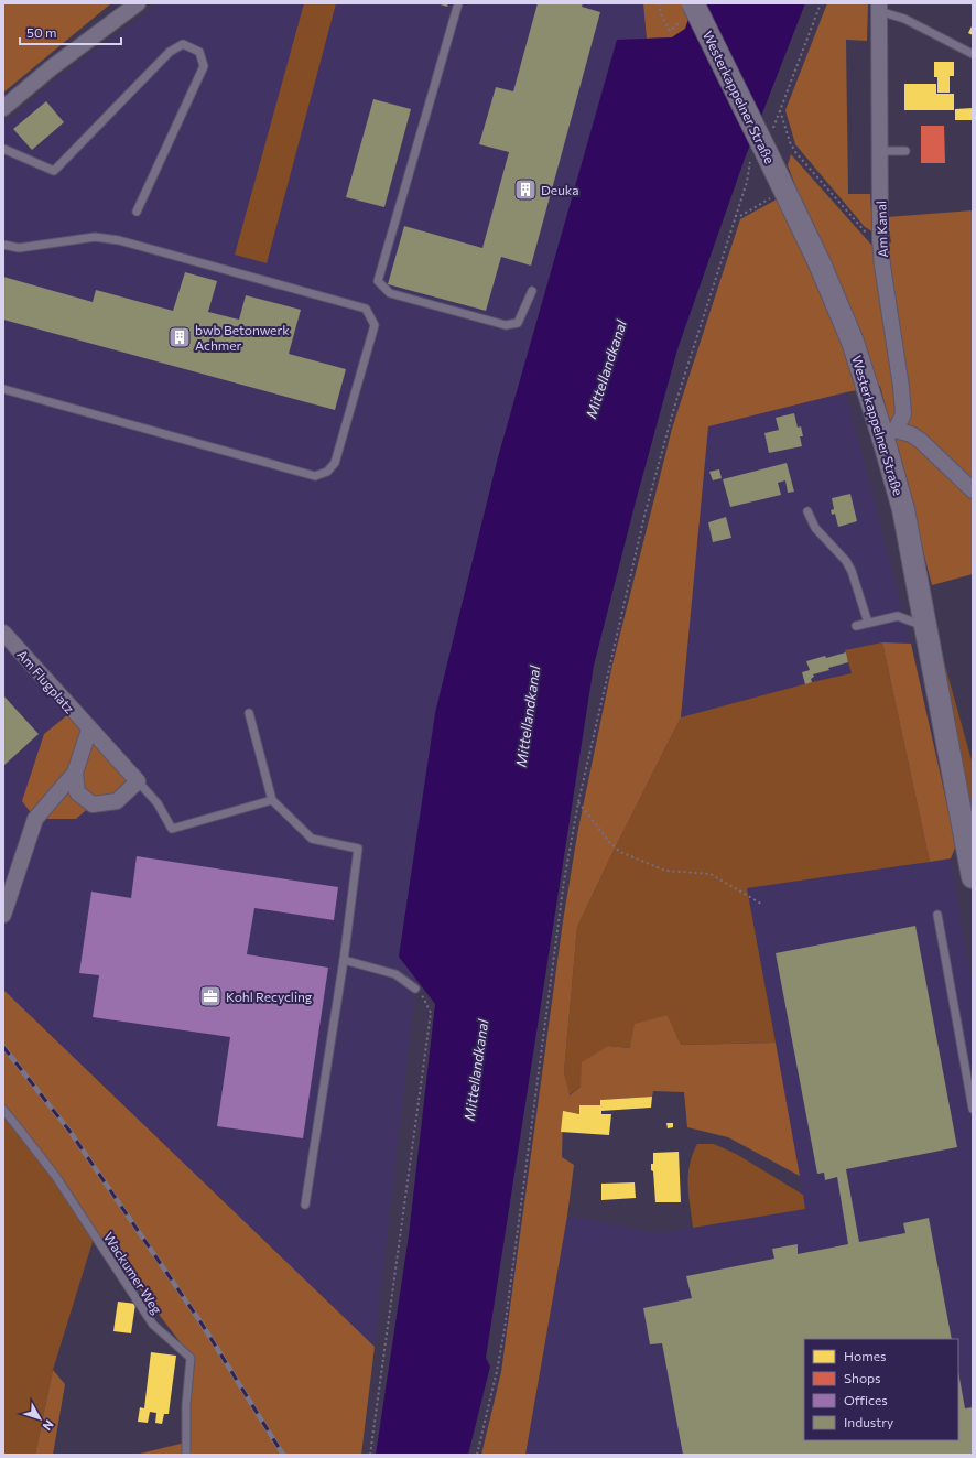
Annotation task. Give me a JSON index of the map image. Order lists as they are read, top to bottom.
{
  "streets": {
    "main road": ["Westerkappelner Straße"],
    "street": ["Am Kanal", "Am Flugplatz"],
    "lane": ["Wackumer Weg"]
  },
  "crossings": [
    ["Westerkappelner Straße", "Am Kanal"]
  ],
  "water": ["Mittellandkanal"],
  "places": {
    "building": ["Deuka", "bwb Betonwerk Achmer"],
    "office": ["Kohl Recycling"]
  },
  "legend": [
    "Homes",
    "Shops",
    "Offices",
    "Industry"
  ],
  "scale_bar": "50 m",
  "north": "bottom right"
}
